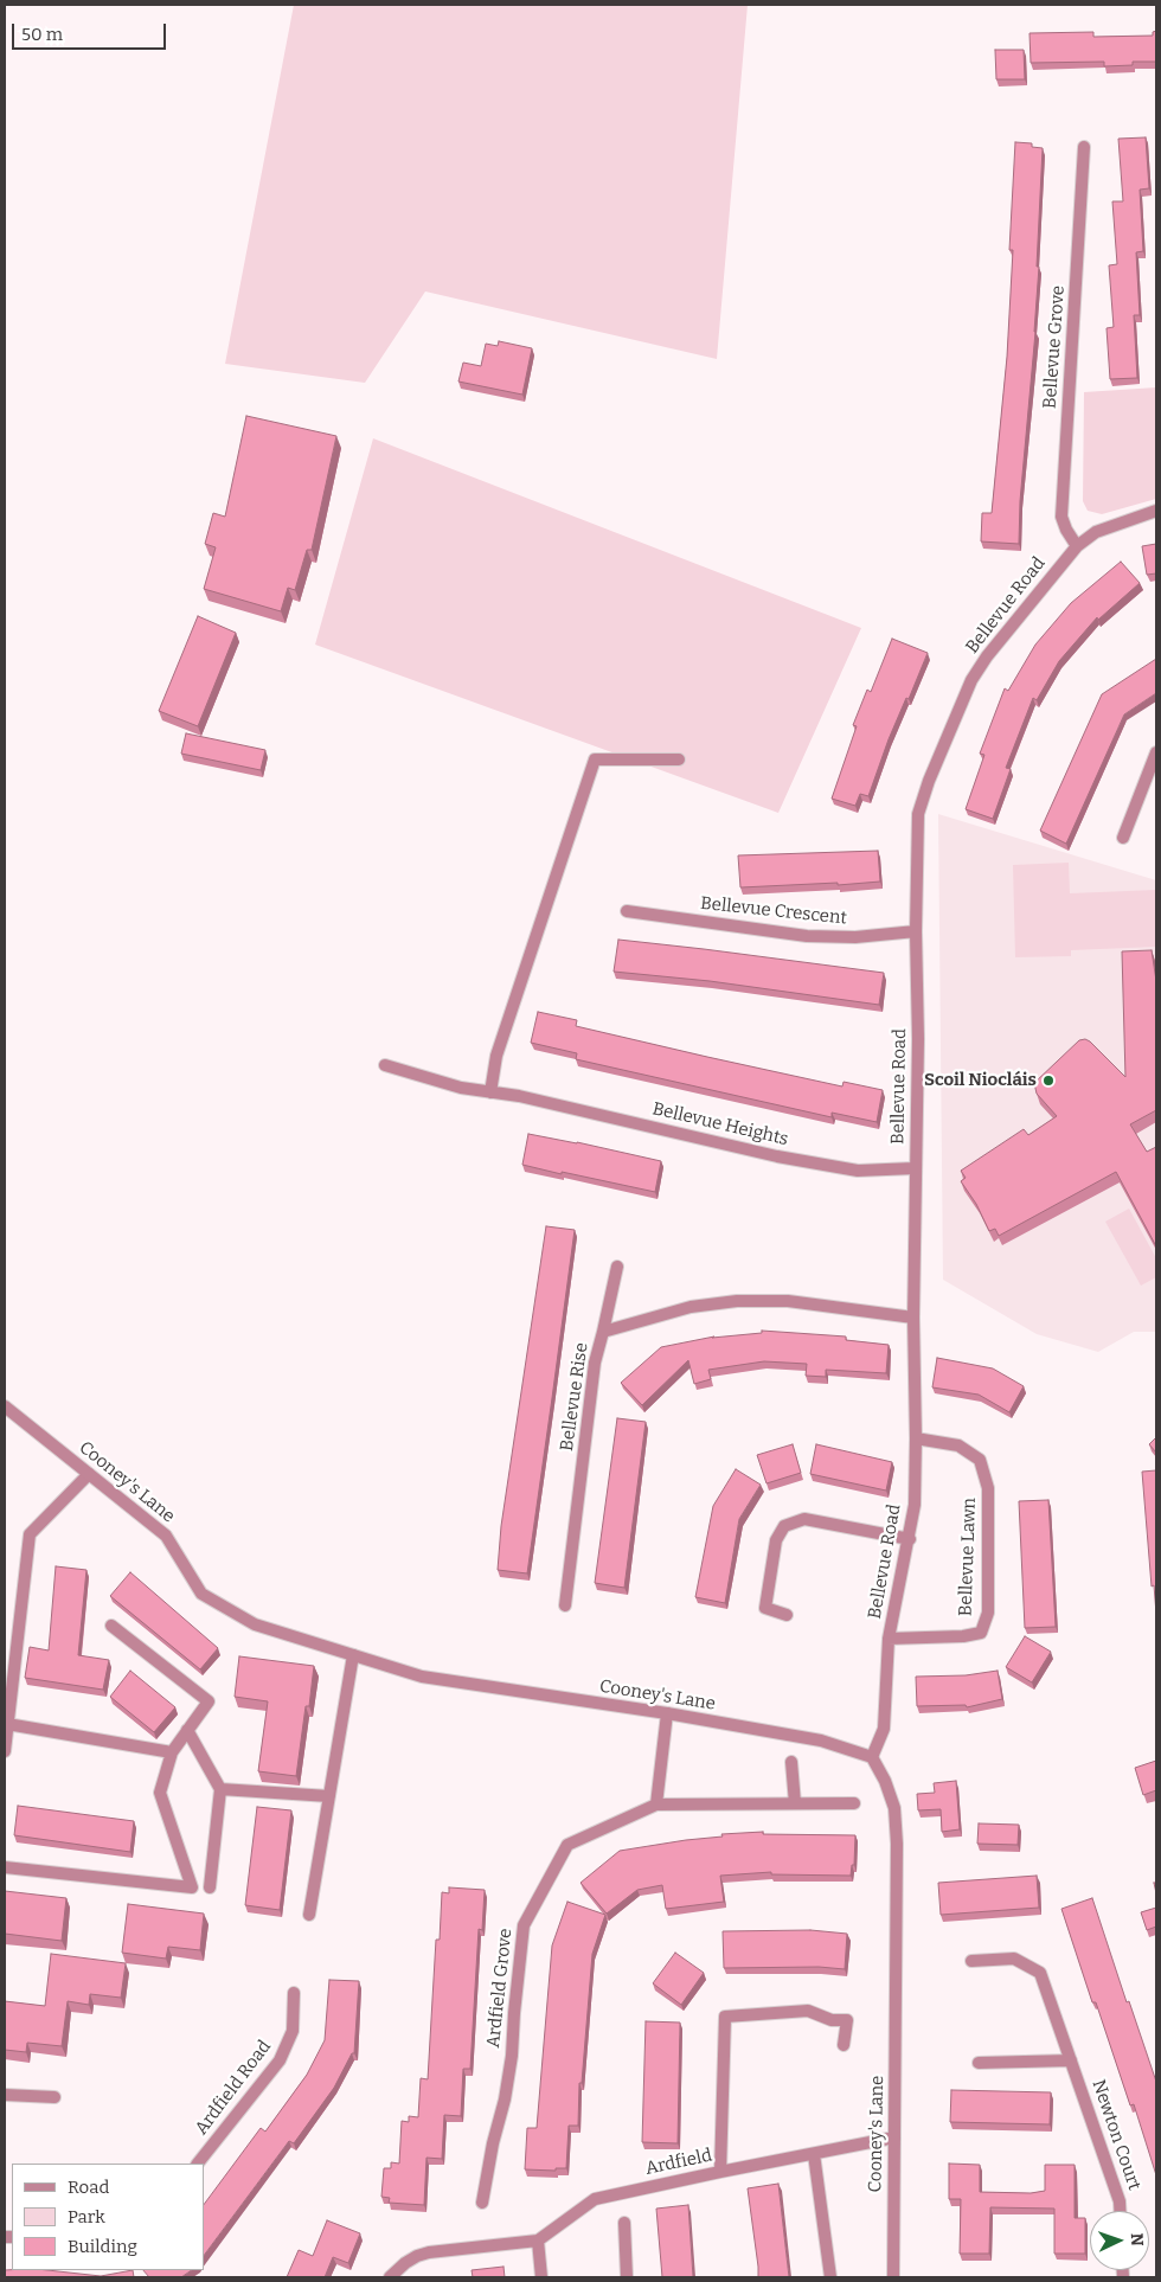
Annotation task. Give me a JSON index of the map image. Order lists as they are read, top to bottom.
{
  "streets": {
    "street": [
      "Bellevue Grove",
      "Bellevue Road",
      "Bellevue Crescent",
      "Bellevue Heights",
      "Bellevue Rise",
      "Cooney's Lane",
      "Bellevue Lawn",
      "Ardfield Grove",
      "Ardfield Road",
      "Newton Court",
      "Ardfield"
    ]
  },
  "crossings": [
    ["Bellevue Grove", "Bellevue Road"],
    ["Bellevue Road", "Bellevue Crescent"],
    ["Bellevue Road", "Bellevue Heights"],
    ["Bellevue Road", "Bellevue Rise"],
    ["Bellevue Road", "Cooney's Lane"],
    ["Bellevue Road", "Bellevue Lawn"],
    ["Cooney's Lane", "Ardfield"]
  ],
  "places": ["Scoil Niocláis"],
  "legend": ["Road", "Park", "Building"],
  "scale_bar": "50 m",
  "north": "right"
}
